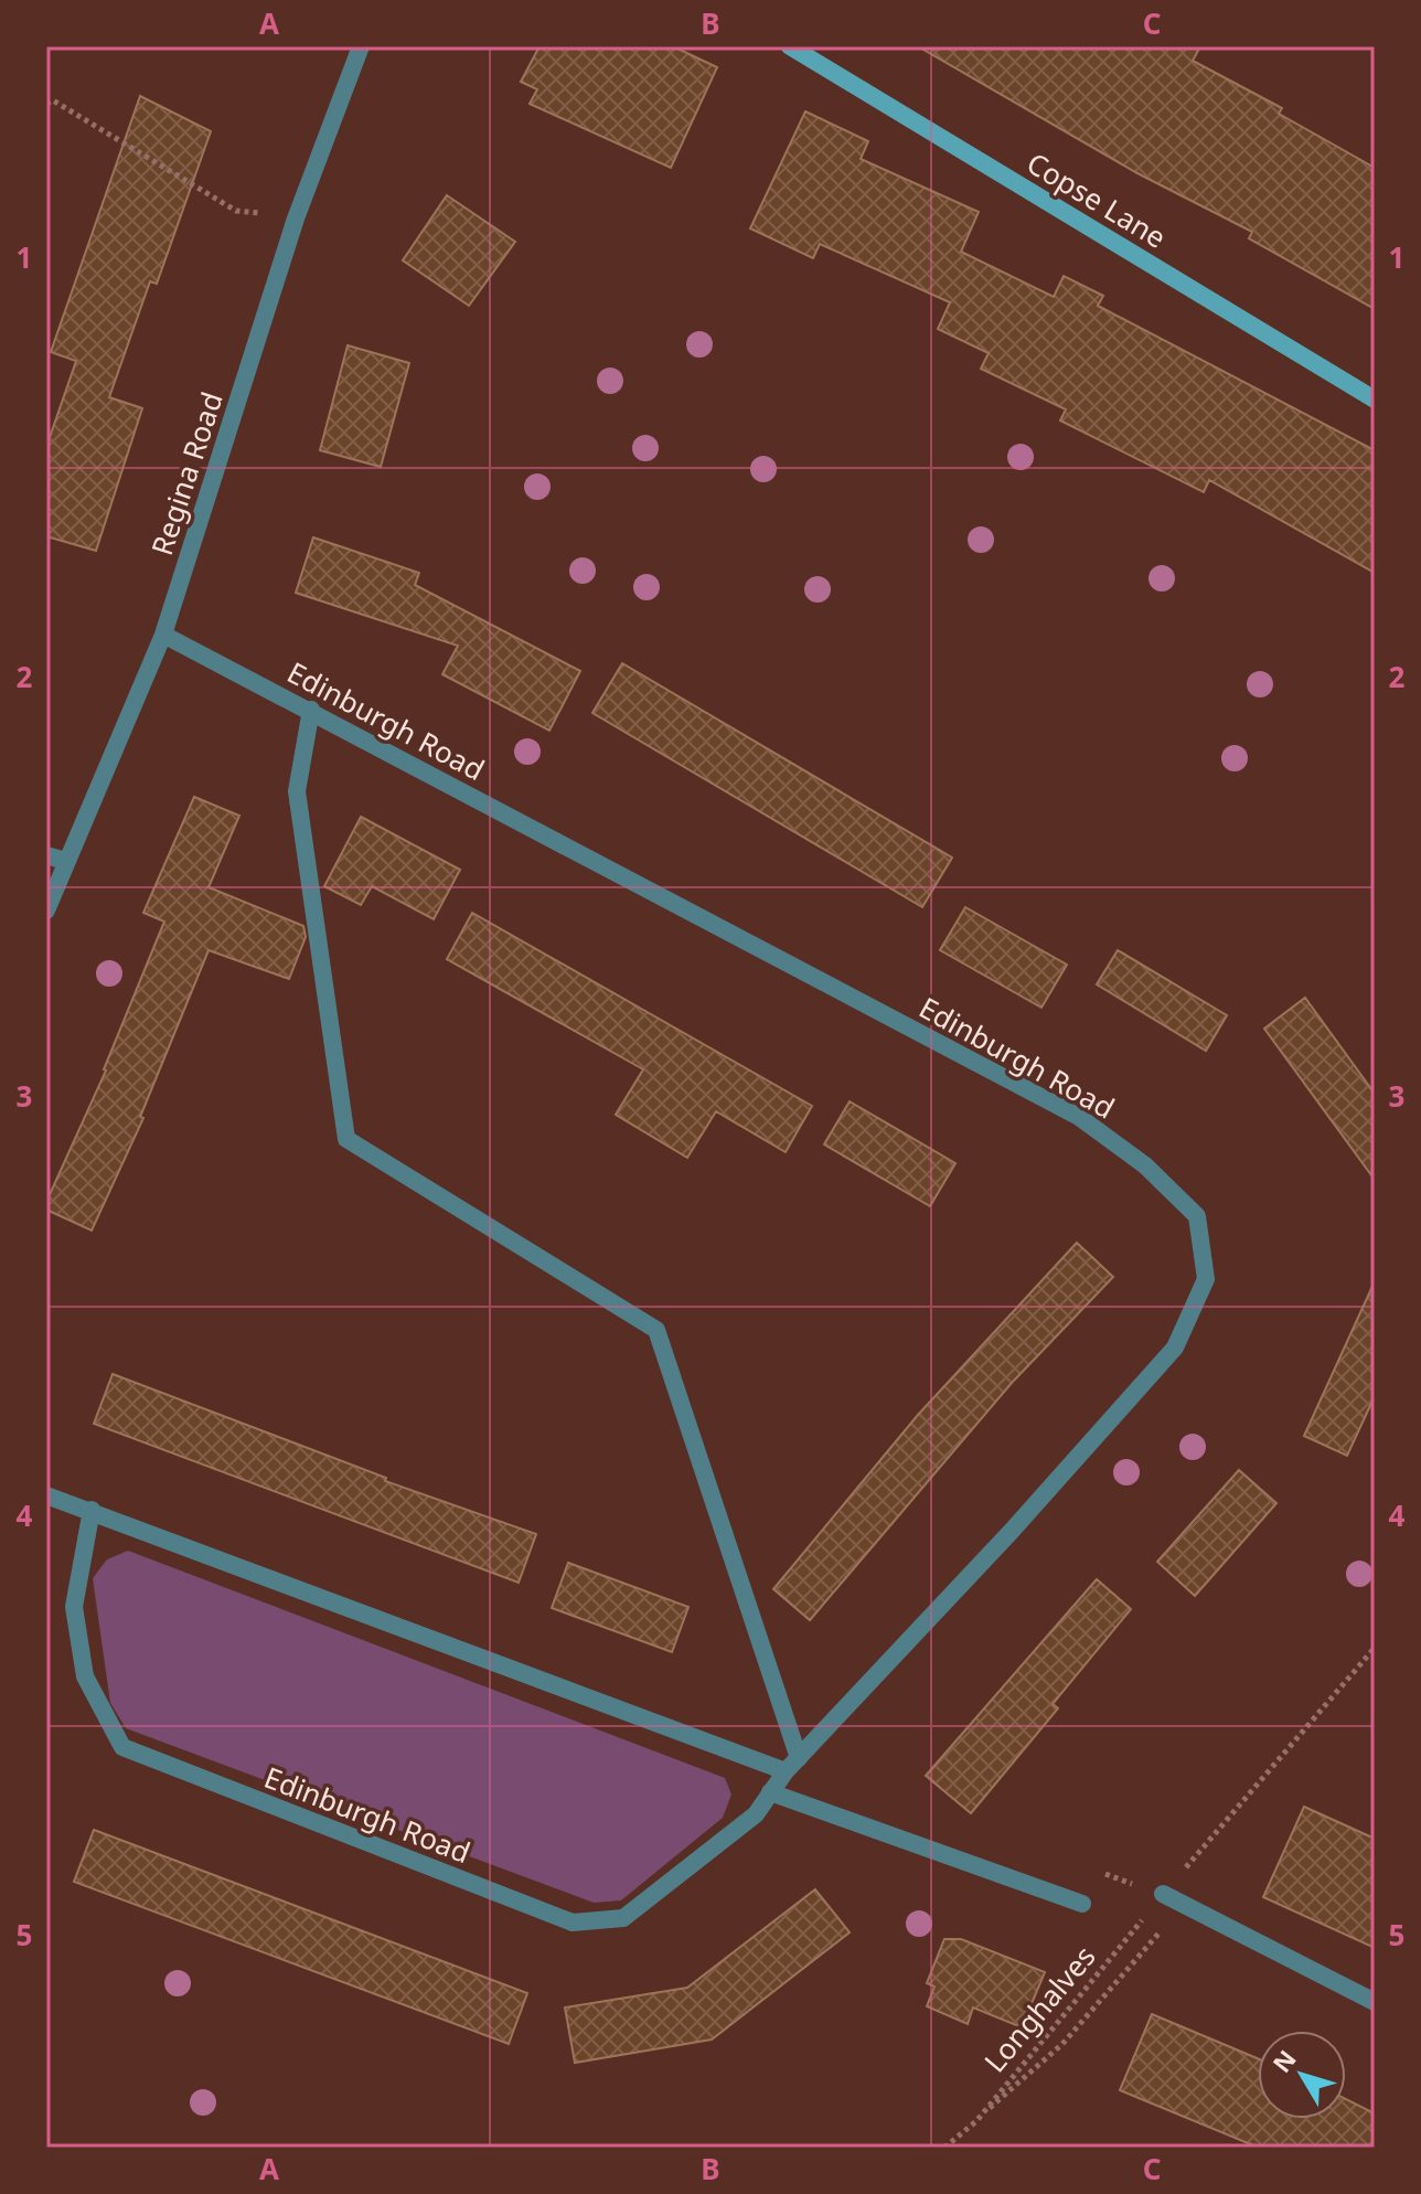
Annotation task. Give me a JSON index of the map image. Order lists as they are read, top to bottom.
{
  "streets": {
    "street": ["Copse Lane", "Regina Road", "Edinburgh Road"],
    "path": ["Longhalves"]
  },
  "crossings": [
    ["Regina Road", "Edinburgh Road"]
  ],
  "north": "top left",
  "grid": {
    "columns": ["A", "B", "C"],
    "rows": [
      "1",
      "2",
      "3",
      "4",
      "5"
    ]
  }
}
